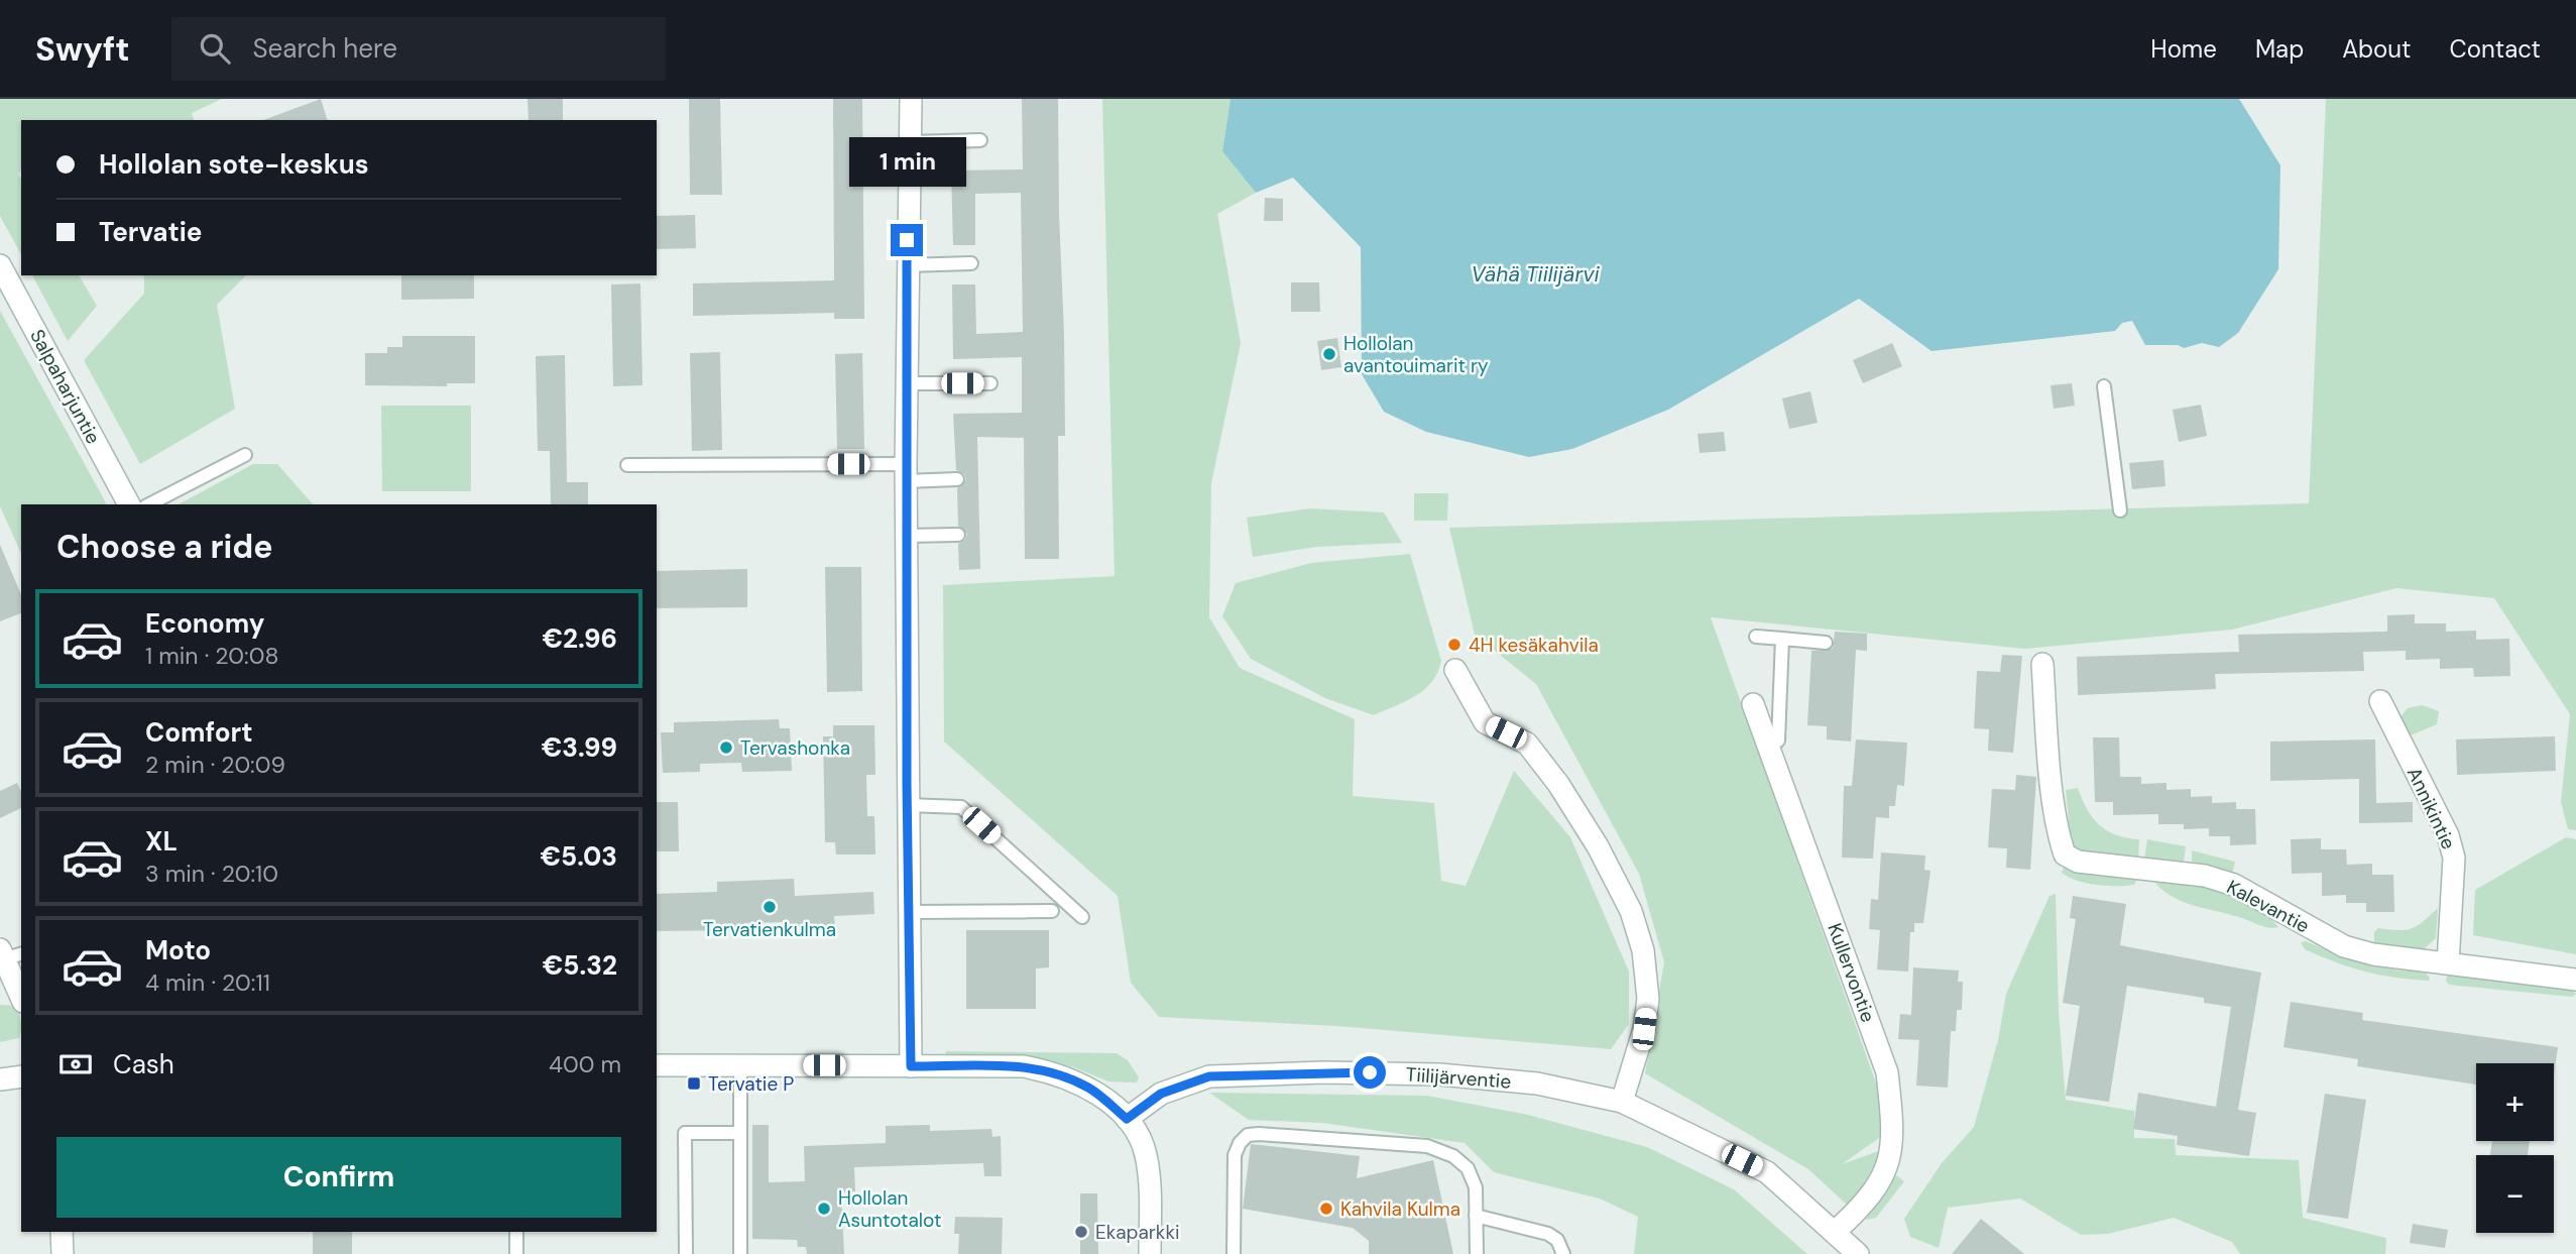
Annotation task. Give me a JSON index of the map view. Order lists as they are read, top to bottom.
{
  "streets": {
    "street": [
      "Salpaharjuntie",
      "Annikintie",
      "Kalevantie",
      "Kullervontie",
      "Tiilijärventie"
    ]
  },
  "crossings": [
    ["Annikintie", "Kalevantie"],
    ["Kullervontie", "Tiilijärventie"]
  ],
  "water": ["Vähä Tiilijärvi"],
  "places": {
    "other": [
      "Hollolan avantouimarit ry",
      "4H kesäkahvila",
      "Tervashonka",
      "Tervatienkulma",
      "Hollolan Asuntotalot",
      "Kahvila Kulma",
      "Ekaparkki"
    ],
    "transit": ["Tervatie P"]
  },
  "page": {
    "header": "Swyft",
    "search": "Search here",
    "nav": [
      "Home",
      "Map",
      "About",
      "Contact"
    ],
    "banner": ["Hollolan sote-keskus", "Tervatie"],
    "bubble": "1 min",
    "heading": "Choose a ride",
    "list": [
      {
        "name": "Economy",
        "note": "1 min · 20:08",
        "value": "€2.96"
      },
      {
        "name": "Comfort",
        "note": "2 min · 20:09",
        "value": "€3.99"
      },
      {
        "name": "XL",
        "note": "3 min · 20:10",
        "value": "€5.03"
      },
      {
        "name": "Moto",
        "note": "4 min · 20:11",
        "value": "€5.32"
      }
    ],
    "pay": ["Cash", "400 m"],
    "map_buttons": ["+", "−"],
    "buttons": "Confirm"
  }
}
